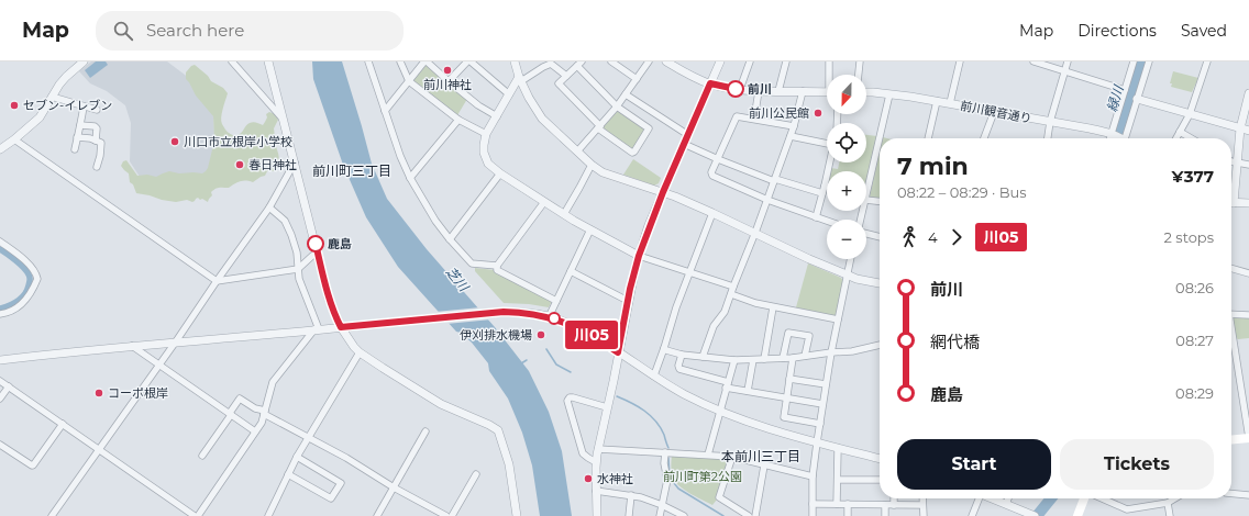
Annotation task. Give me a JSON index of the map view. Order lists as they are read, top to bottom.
{
  "streets": {
    "street": ["前川観音通り"]
  },
  "districts": ["前川町三丁目", "本前川三丁目"],
  "water": ["緑川", "芝川"],
  "parks": ["前川町第2公園"],
  "places": [
    "前川神社",
    "前川",
    "セブン-イレブン",
    "前川公民館",
    "川口市立根岸小学校",
    "春日神社",
    "鹿島",
    "伊刈排水機場",
    "コーポ根岸",
    "水神社"
  ],
  "lines": ["bus line 川05"],
  "north": "bottom",
  "page": {
    "header": "Map",
    "search": "Search here",
    "nav": ["Map", "Directions", "Saved"],
    "on_map": "川05",
    "map_buttons": ["+", "−"],
    "heading": ["7 min", "08:22 – 08:29 · Bus", "¥377"],
    "legs": ["4", "川05", "2 stops"],
    "list": [
      {
        "name": "前川",
        "value": "08:26"
      },
      {
        "name": "網代橋",
        "value": "08:27"
      },
      {
        "name": "鹿島",
        "value": "08:29"
      }
    ],
    "buttons": ["Start", "Tickets"]
  }
}
